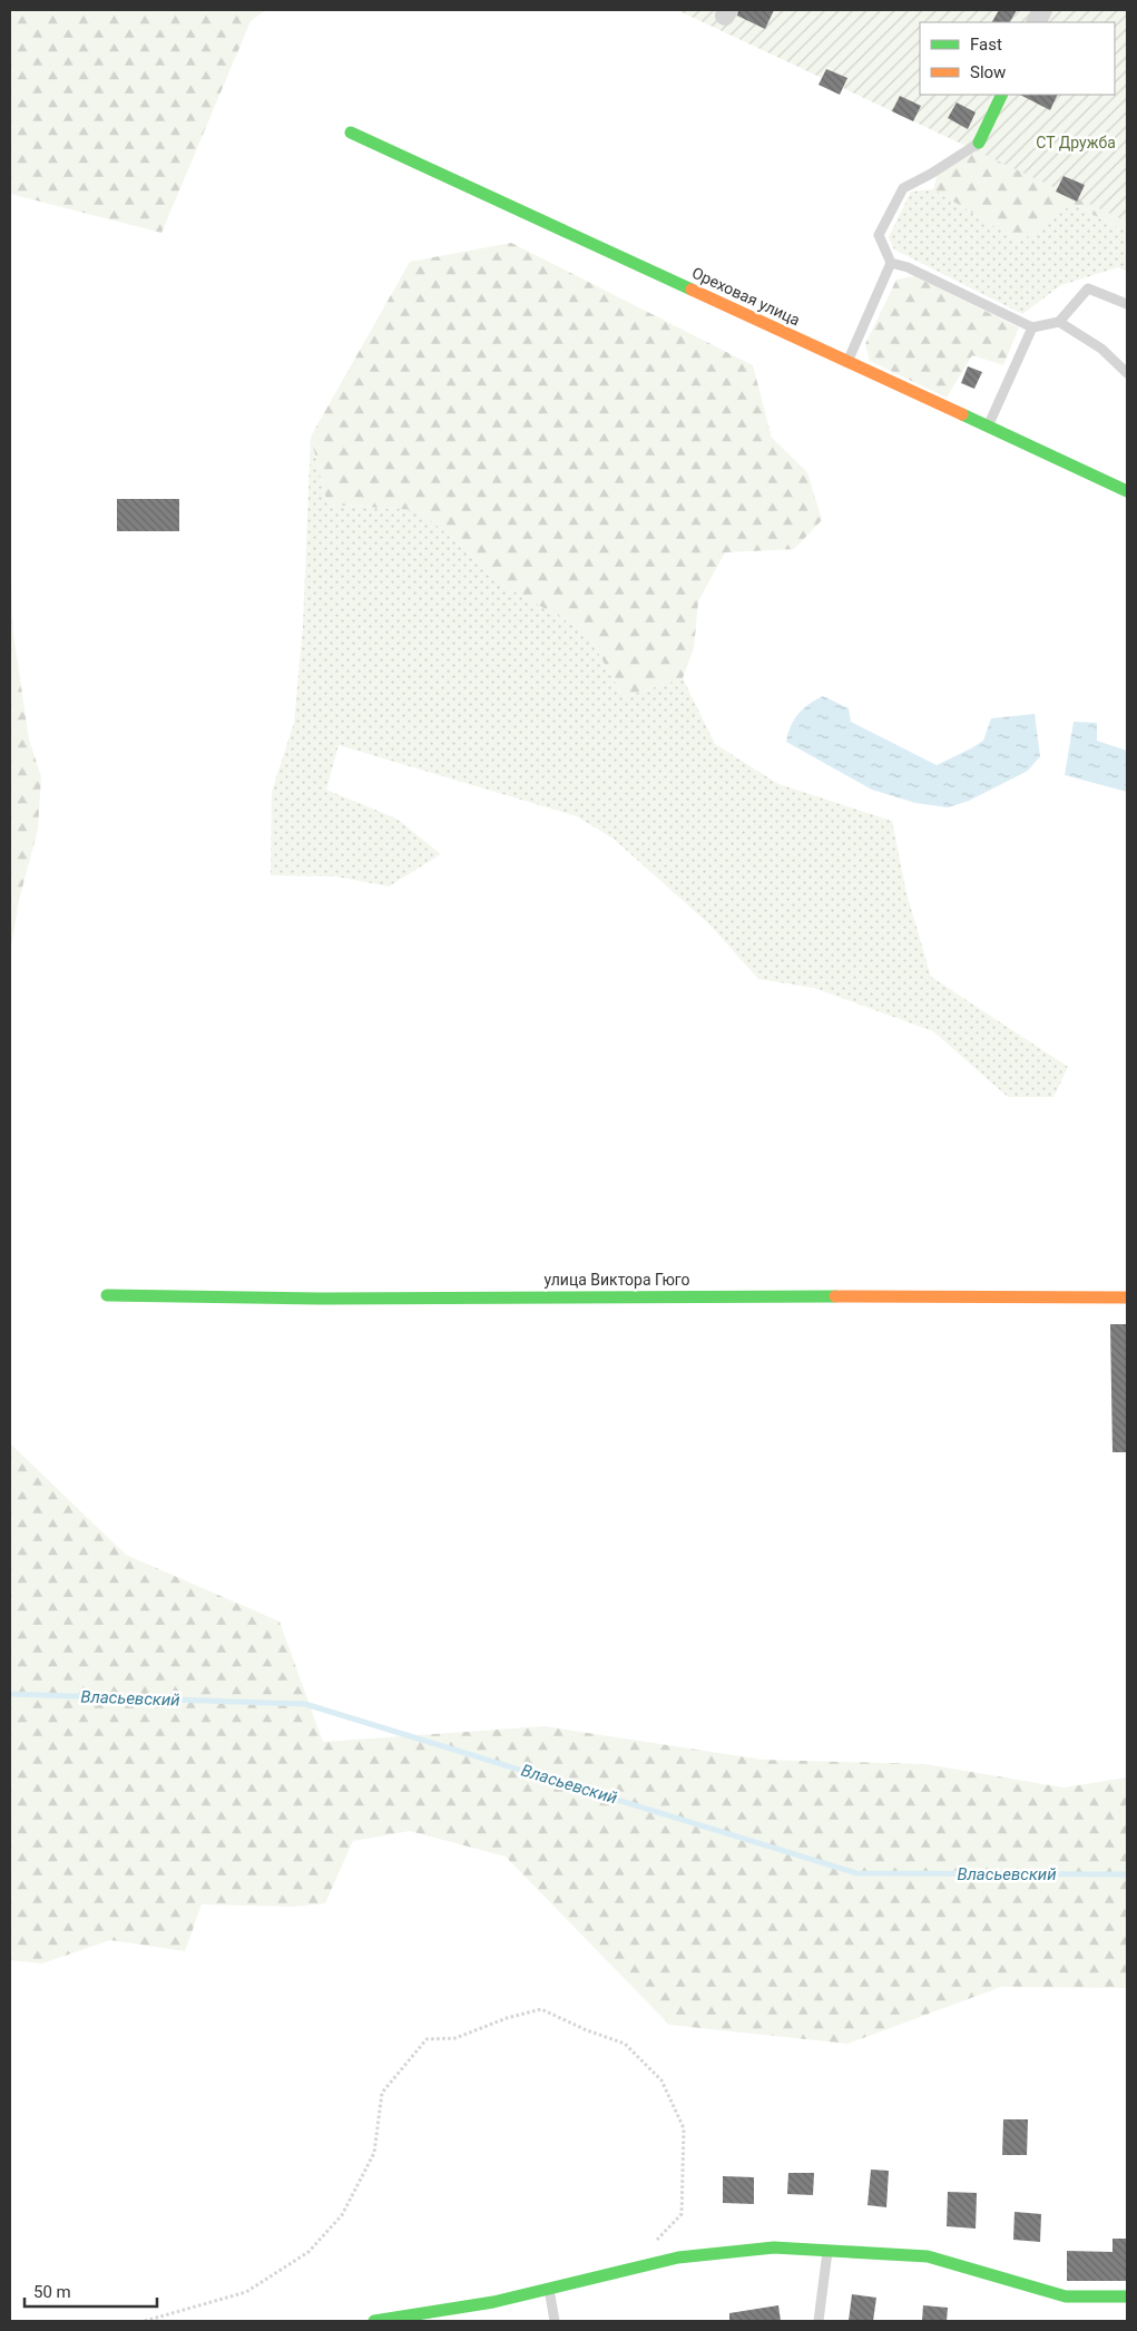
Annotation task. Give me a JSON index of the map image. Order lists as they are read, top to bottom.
{
  "streets": {
    "street": ["Ореховая улица", "улица Виктора Гюго"]
  },
  "water": ["Власьевский"],
  "parks": ["СТ Дружба"],
  "legend": ["Fast", "Slow"],
  "scale_bar": "50 m"
}
